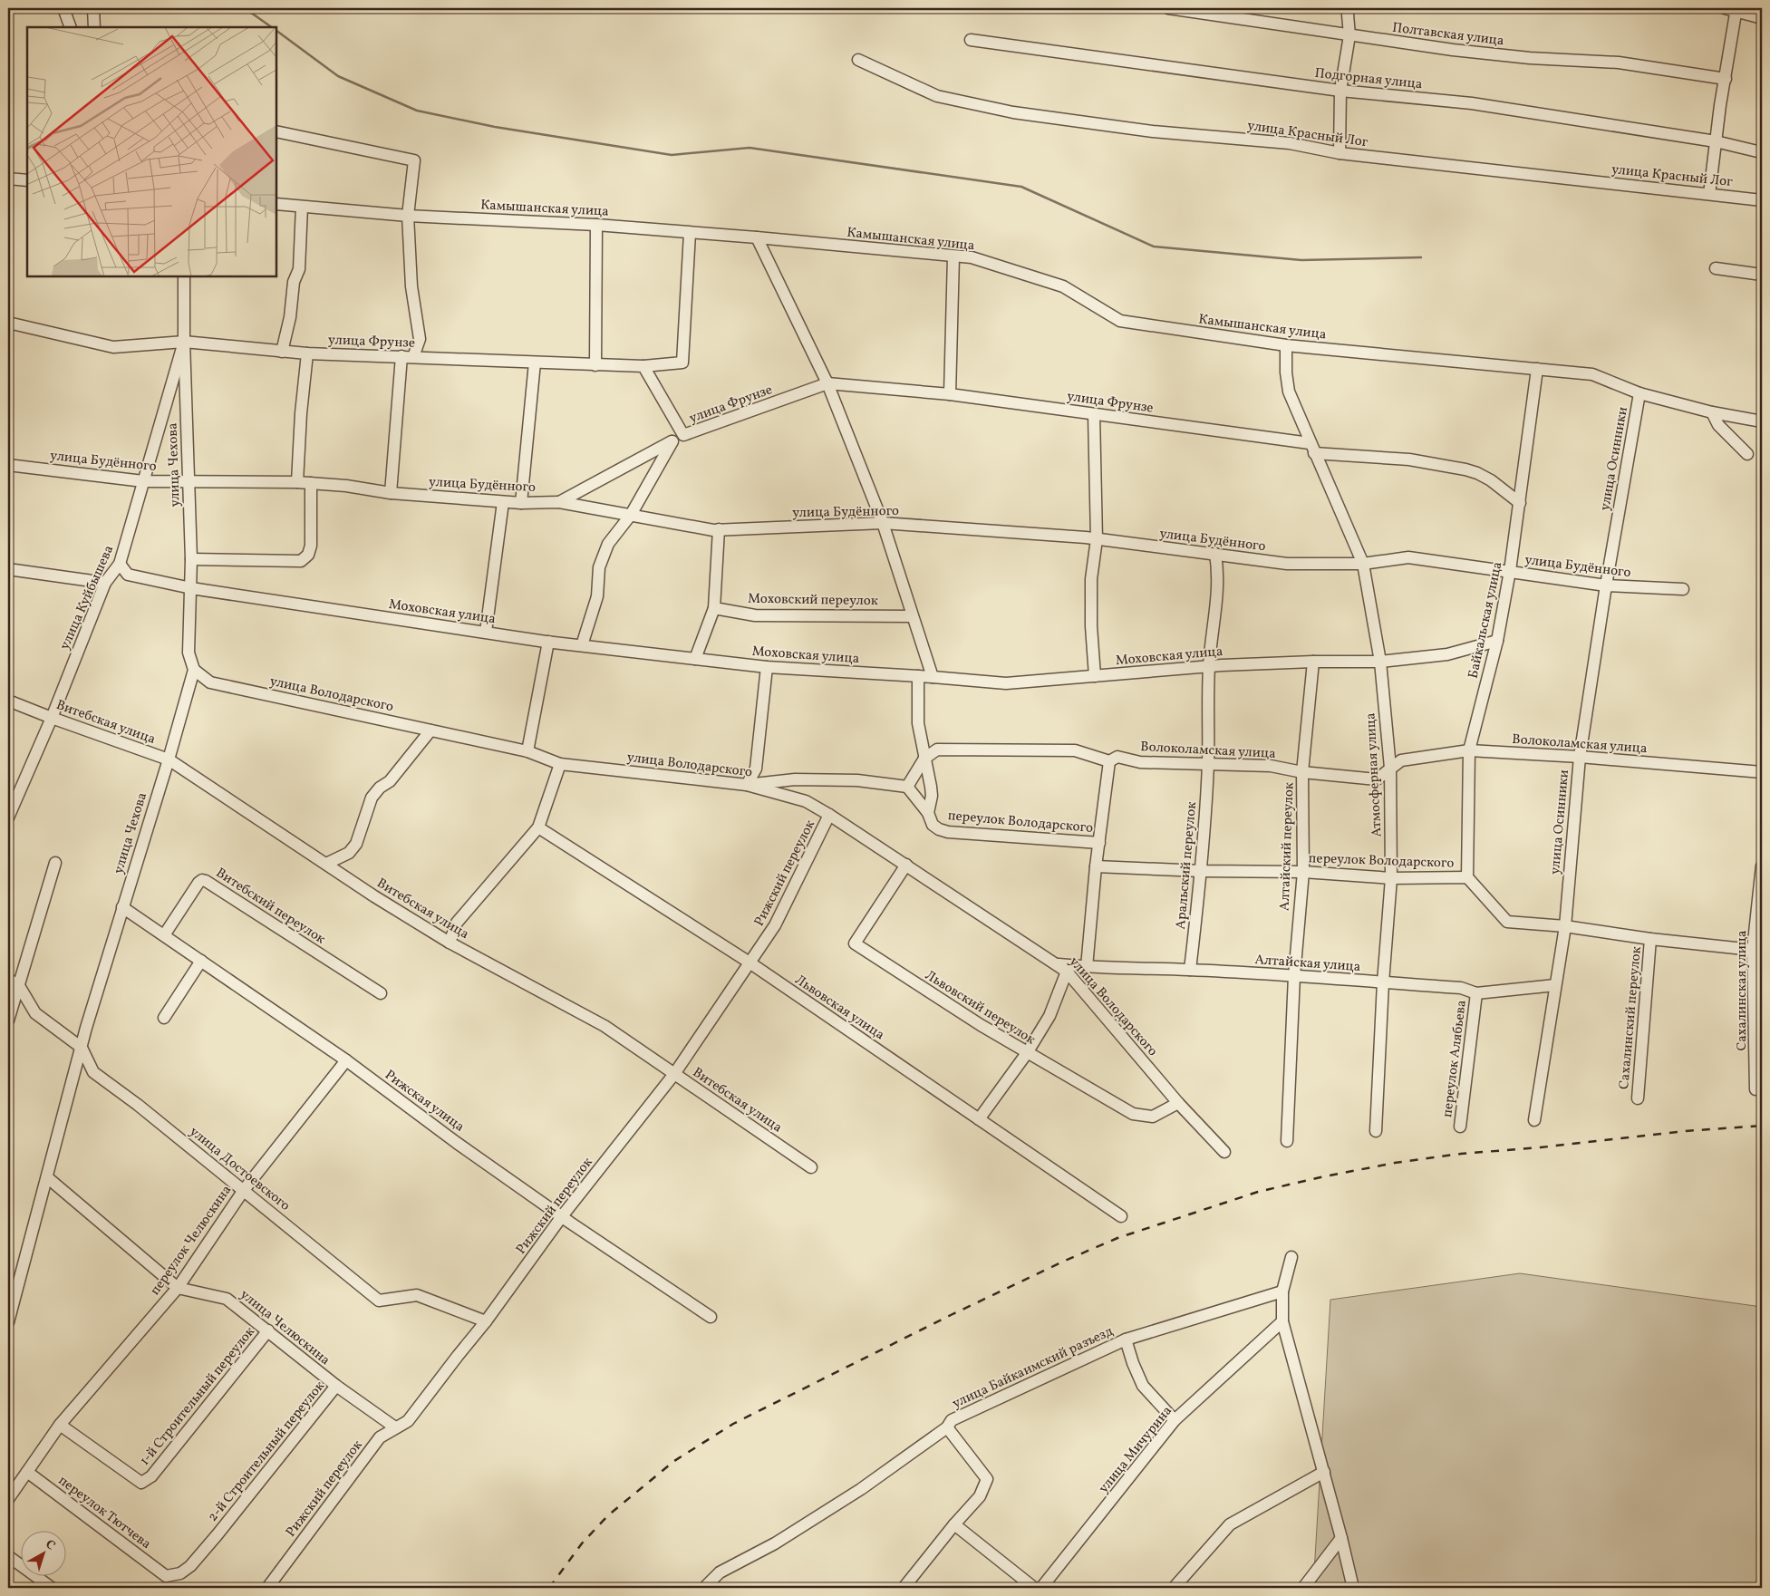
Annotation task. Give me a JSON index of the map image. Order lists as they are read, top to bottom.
{
  "streets": {
    "street": [
      "Полтавская улица",
      "Подгорная улица",
      "улица Красный Лог",
      "Камышанская улица",
      "улица Фрунзе",
      "улица Осинники",
      "улица Будённого",
      "улица Чехова",
      "улица Куйбышева",
      "Моховский переулок",
      "Моховская улица",
      "Байкальская улица",
      "улица Володарского",
      "Витебская улица",
      "Волоколамская улица",
      "Атмосферная улица",
      "переулок Володарского",
      "Алтайский переулок",
      "Аральский переулок",
      "Рижский переулок",
      "Витебский переулок",
      "Алтайская улица",
      "Сахалинская улица",
      "Львовская улица",
      "Львовский переулок",
      "Сахалинский переулок",
      "переулок Алябьева",
      "Рижская улица",
      "улица Достоевского",
      "переулок Челюскина",
      "улица Челюскина",
      "улица Байкаимский разъезд",
      "1-й Строительный переулок",
      "улица Мичурина",
      "2-й Строительный переулок",
      "переулок Тютчева"
    ]
  },
  "crossings": [
    ["Камышанская улица", "улица Осинники"],
    ["Камышанская улица", "Байкальская улица"],
    ["Камышанская улица", "Атмосферная улица"],
    ["улица Фрунзе", "улица Чехова"],
    ["улица Фрунзе", "улица Куйбышева"],
    ["улица Фрунзе", "Байкальская улица"],
    ["улица Фрунзе", "Атмосферная улица"],
    ["улица Осинники", "улица Будённого"],
    ["улица Осинники", "Волоколамская улица"],
    ["улица Осинники", "переулок Володарского"],
    ["улица Осинники", "Алтайская улица"],
    ["улица Будённого", "улица Чехова"],
    ["улица Будённого", "улица Куйбышева"],
    ["улица Будённого", "Байкальская улица"],
    ["улица Будённого", "Атмосферная улица"],
    ["улица Будённого", "Аральский переулок"],
    ["улица Чехова", "улица Куйбышева"],
    ["улица Чехова", "Моховская улица"],
    ["улица Чехова", "улица Володарского"],
    ["улица Чехова", "Витебская улица"],
    ["улица Чехова", "Рижская улица"],
    ["улица Чехова", "улица Достоевского"],
    ["улица Чехова", "улица Челюскина"],
    ["улица Куйбышева", "Моховская улица"],
    ["улица Куйбышева", "Витебская улица"],
    ["Моховская улица", "Байкальская улица"],
    ["Моховская улица", "Атмосферная улица"],
    ["Моховская улица", "Алтайский переулок"],
    ["Моховская улица", "Аральский переулок"],
    ["Байкальская улица", "Волоколамская улица"],
    ["Байкальская улица", "переулок Володарского"],
    ["улица Володарского", "Рижский переулок"],
    ["улица Володарского", "Алтайская улица"],
    ["улица Володарского", "Львовский переулок"],
    ["Витебская улица", "Рижский переулок"],
    ["Волоколамская улица", "Атмосферная улица"],
    ["Волоколамская улица", "Алтайский переулок"],
    ["Волоколамская улица", "Аральский переулок"],
    ["Атмосферная улица", "переулок Володарского"],
    ["Атмосферная улица", "Алтайская улица"],
    ["переулок Володарского", "Алтайский переулок"],
    ["переулок Володарского", "Аральский переулок"],
    ["переулок Володарского", "Сахалинская улица"],
    ["переулок Володарского", "Сахалинский переулок"],
    ["Алтайский переулок", "Алтайская улица"],
    ["Аральский переулок", "Алтайская улица"],
    ["Рижский переулок", "Львовская улица"],
    ["Рижский переулок", "Рижская улица"],
    ["Рижский переулок", "улица Достоевского"],
    ["Рижский переулок", "улица Челюскина"],
    ["Витебский переулок", "Рижская улица"],
    ["Алтайская улица", "переулок Алябьева"],
    ["Рижская улица", "переулок Челюскина"],
    ["улица Достоевского", "переулок Челюскина"],
    ["переулок Челюскина", "улица Челюскина"],
    ["переулок Челюскина", "1-й Строительный переулок"],
    ["переулок Челюскина", "переулок Тютчева"],
    ["улица Челюскина", "1-й Строительный переулок"],
    ["улица Челюскина", "2-й Строительный переулок"],
    ["2-й Строительный переулок", "переулок Тютчева"]
  ],
  "north": "top right"
}
